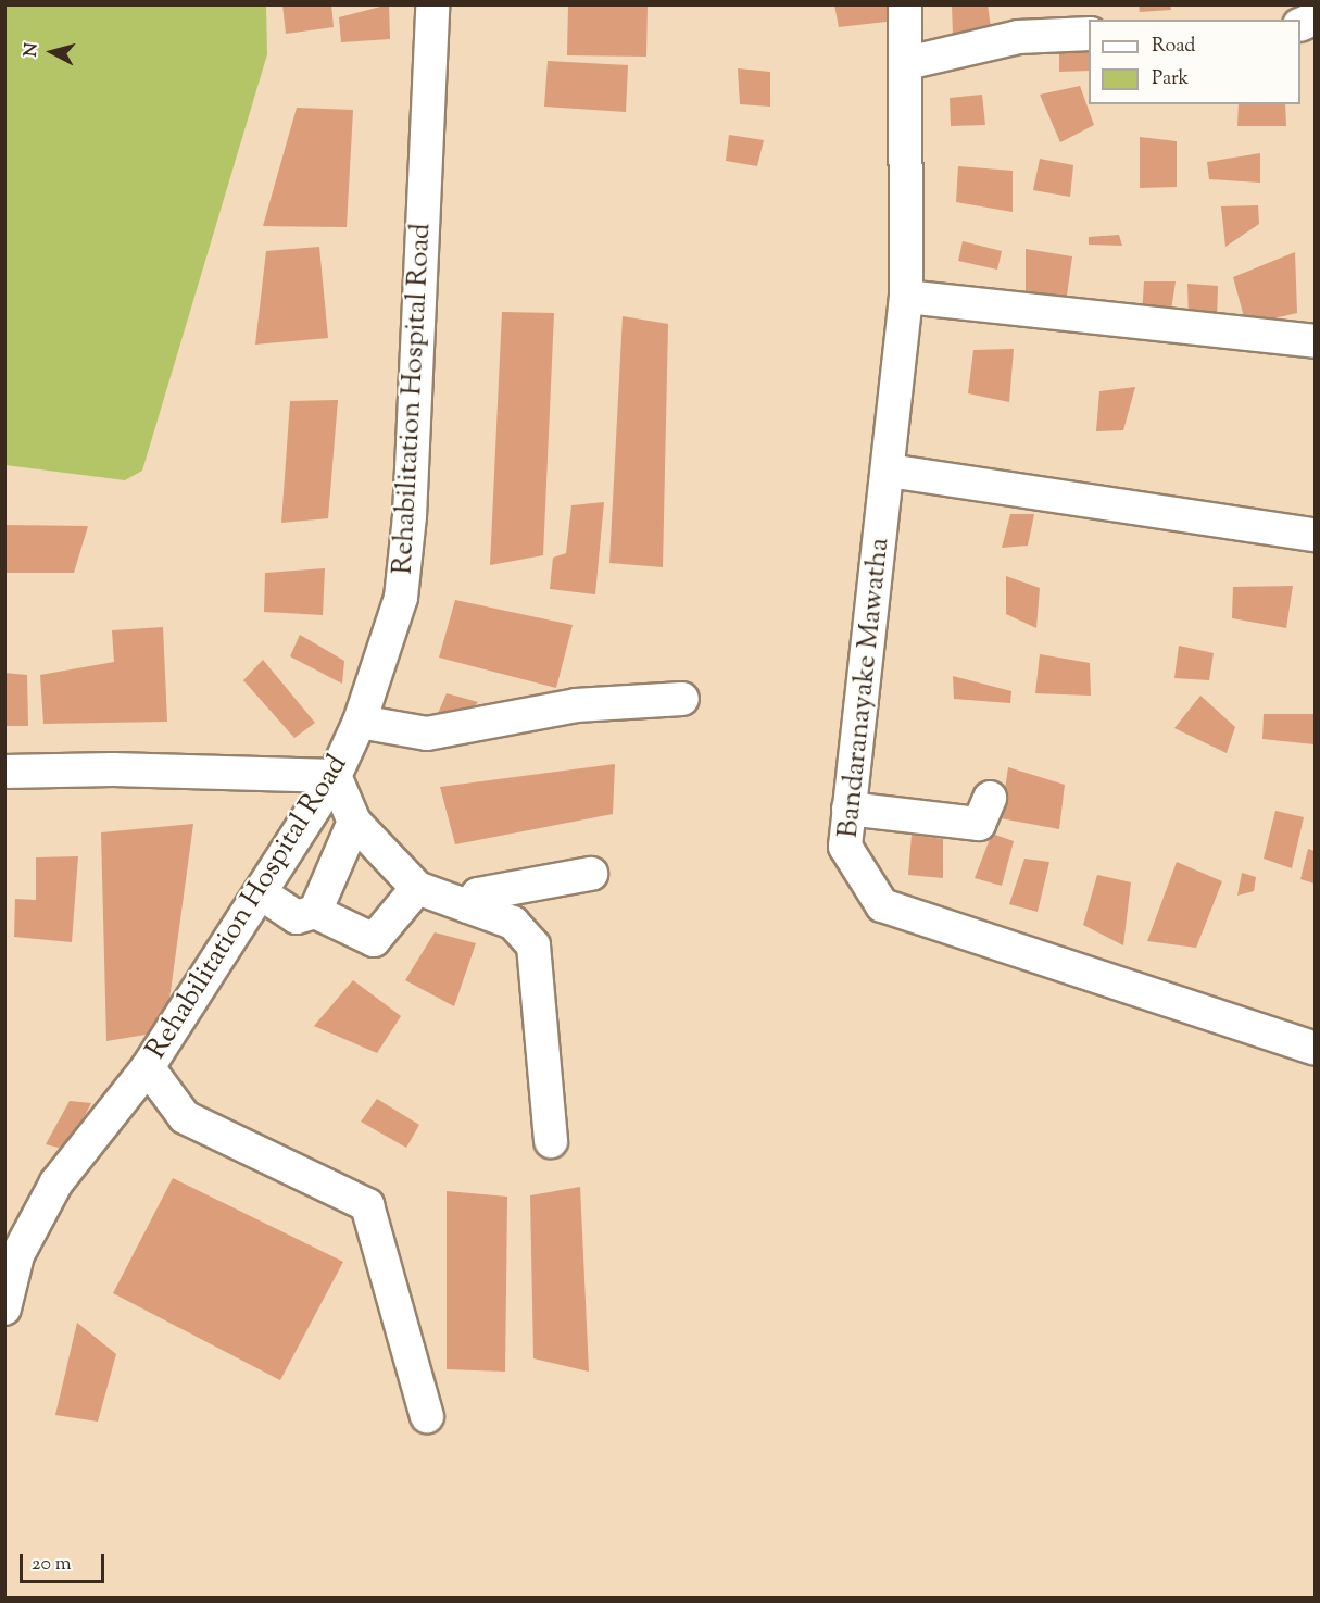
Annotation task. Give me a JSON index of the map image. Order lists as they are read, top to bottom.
{
  "streets": {
    "street": ["Rehabilitation Hospital Road", "Bandaranayake Mawatha"]
  },
  "legend": ["Road", "Park"],
  "scale_bar": "20 m",
  "north": "left"
}
